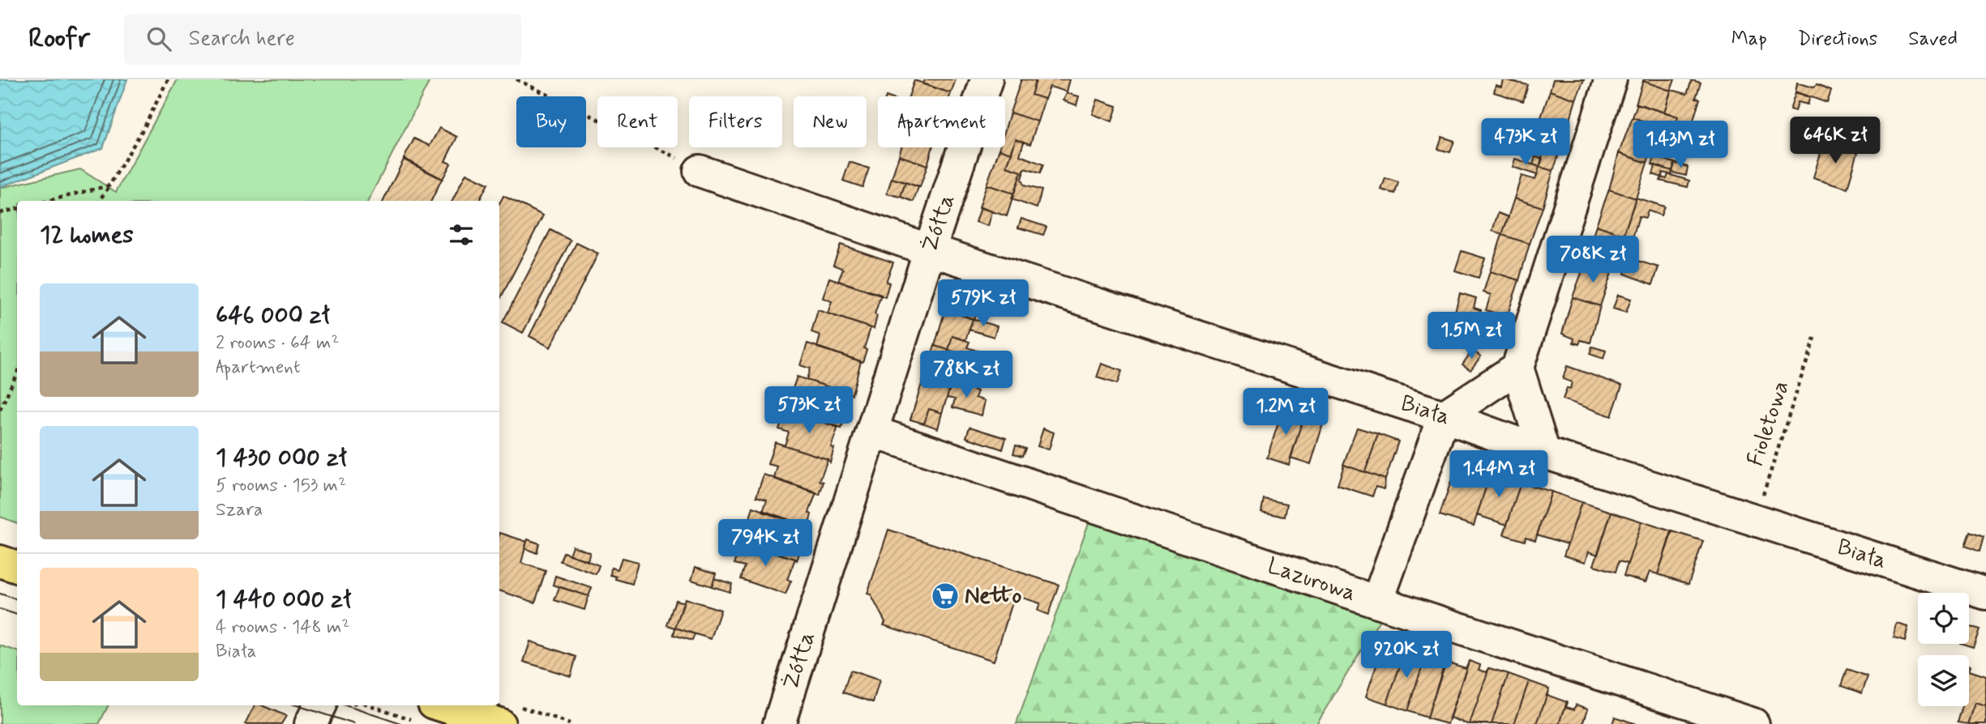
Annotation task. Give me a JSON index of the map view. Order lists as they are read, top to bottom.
{
  "streets": {
    "street": ["Żółta", "Biała", "Lazurowa"],
    "path": ["Fioletowa"]
  },
  "crossings": [
    ["Żółta", "Biała"],
    ["Żółta", "Lazurowa"],
    ["Biała", "Fioletowa"]
  ],
  "places": {
    "supermarket": ["Netto"]
  },
  "page": {
    "header": "Roofr",
    "search": "Search here",
    "nav": ["Map", "Directions", "Saved"],
    "chip": [
      "Buy",
      "Rent",
      "Filters",
      "New",
      "Apartment"
    ],
    "price": [
      "646K zł",
      "473K zł",
      "1.43M zł",
      "708K zł",
      "579K zł",
      "1.5M zł",
      "788K zł",
      "573K zł",
      "1.2M zł",
      "1.44M zł",
      "794K zł",
      "920K zł"
    ],
    "heading": "12 homes",
    "list": [
      {
        "name": "646 000 zł",
        "note": "2 rooms · 64 m² · Apartment"
      },
      {
        "name": "1 430 000 zł",
        "note": "5 rooms · 153 m² · Szara"
      },
      {
        "name": "1 440 000 zł",
        "note": "4 rooms · 148 m² · Biała"
      }
    ]
  }
}
